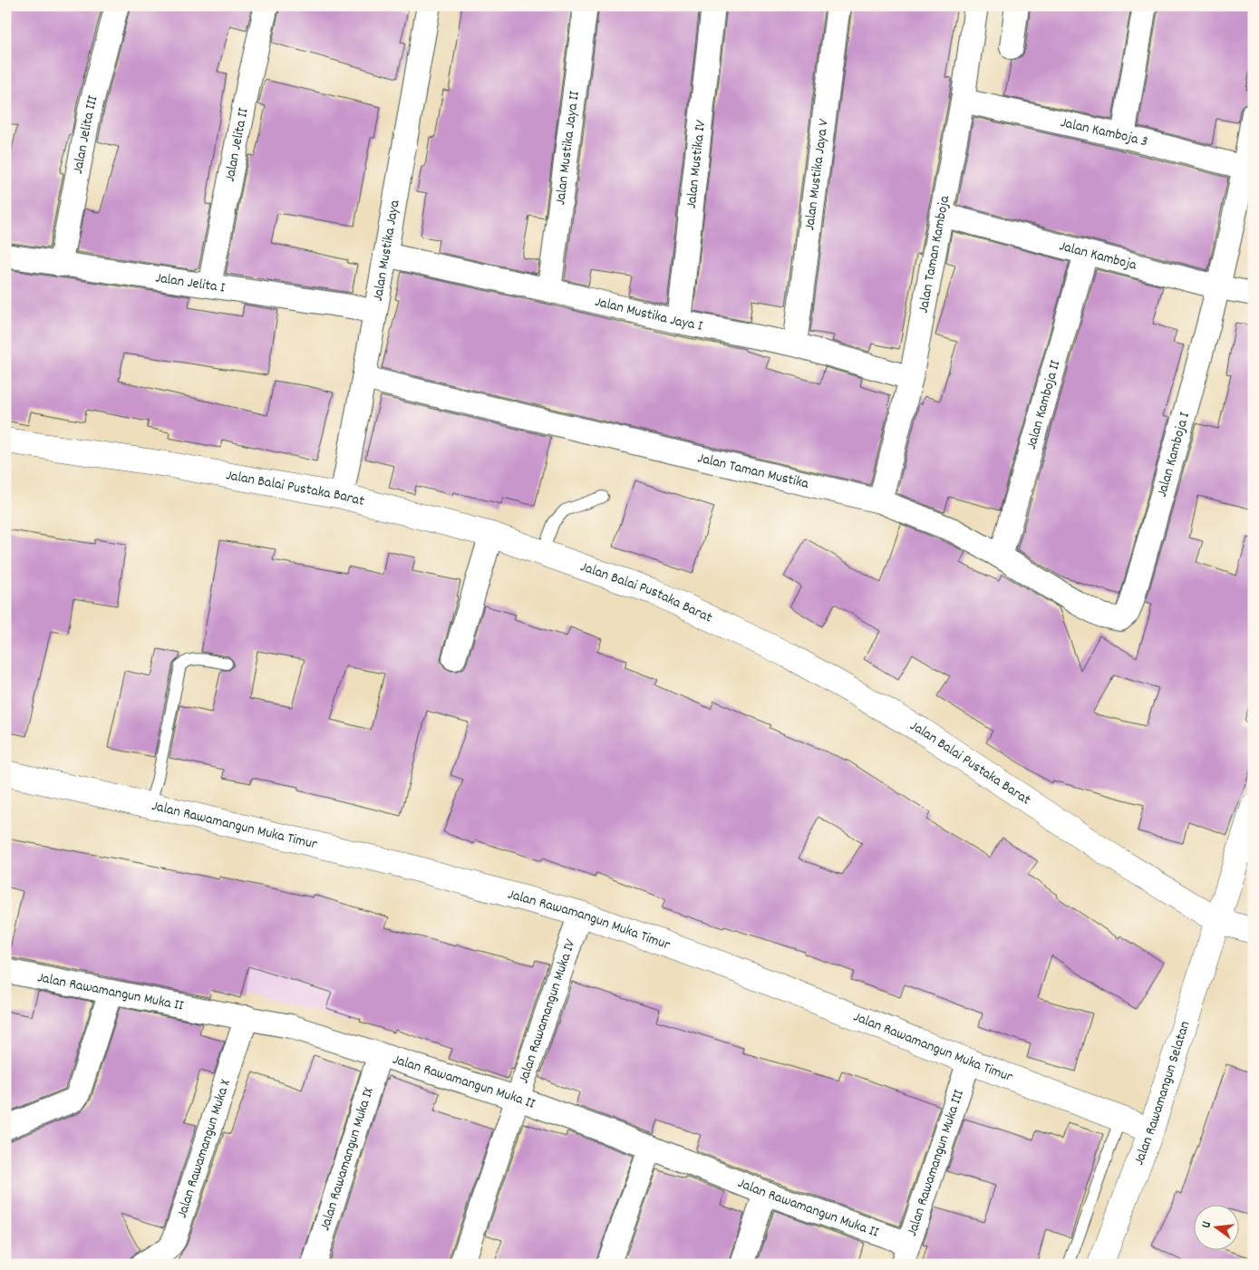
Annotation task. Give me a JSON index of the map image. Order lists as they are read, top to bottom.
{
  "streets": {
    "street": [
      "Jalan Kamboja 3",
      "Jalan Jelita III",
      "Jalan Jelita II",
      "Jalan Mustika Jaya II",
      "Jalan Mustika IV",
      "Jalan Mustika Jaya V",
      "Jalan Mustika Jaya",
      "Jalan Taman Kamboja",
      "Jalan Kamboja",
      "Jalan Jelita I",
      "Jalan Mustika Jaya I",
      "Jalan Kamboja II",
      "Jalan Kamboja I",
      "Jalan Taman Mustika",
      "Jalan Balai Pustaka Barat",
      "Jalan Rawamangun Muka Timur",
      "Jalan Rawamangun Muka II",
      "Jalan Rawamangun Muka IV",
      "Jalan Rawamangun Selatan",
      "Jalan Rawamangun Muka X",
      "Jalan Rawamangun Muka IX",
      "Jalan Rawamangun Muka III"
    ]
  },
  "crossings": [
    ["Jalan Kamboja 3", "Jalan Taman Kamboja"],
    ["Jalan Jelita III", "Jalan Jelita I"],
    ["Jalan Jelita II", "Jalan Jelita I"],
    ["Jalan Mustika Jaya II", "Jalan Mustika Jaya I"],
    ["Jalan Mustika IV", "Jalan Mustika Jaya I"],
    ["Jalan Mustika Jaya V", "Jalan Mustika Jaya I"],
    ["Jalan Mustika Jaya", "Jalan Jelita I"],
    ["Jalan Mustika Jaya", "Jalan Mustika Jaya I"],
    ["Jalan Mustika Jaya", "Jalan Taman Mustika"],
    ["Jalan Mustika Jaya", "Jalan Balai Pustaka Barat"],
    ["Jalan Taman Kamboja", "Jalan Kamboja"],
    ["Jalan Taman Kamboja", "Jalan Mustika Jaya I"],
    ["Jalan Taman Kamboja", "Jalan Taman Mustika"],
    ["Jalan Kamboja", "Jalan Kamboja II"],
    ["Jalan Kamboja", "Jalan Kamboja I"],
    ["Jalan Kamboja II", "Jalan Taman Mustika"],
    ["Jalan Kamboja I", "Jalan Taman Mustika"],
    ["Jalan Balai Pustaka Barat", "Jalan Rawamangun Selatan"],
    ["Jalan Rawamangun Muka Timur", "Jalan Rawamangun Muka IV"],
    ["Jalan Rawamangun Muka Timur", "Jalan Rawamangun Selatan"],
    ["Jalan Rawamangun Muka Timur", "Jalan Rawamangun Muka III"],
    ["Jalan Rawamangun Muka II", "Jalan Rawamangun Muka IV"],
    ["Jalan Rawamangun Muka II", "Jalan Rawamangun Muka X"],
    ["Jalan Rawamangun Muka II", "Jalan Rawamangun Muka IX"],
    ["Jalan Rawamangun Muka II", "Jalan Rawamangun Muka III"]
  ],
  "north": "left"
}
